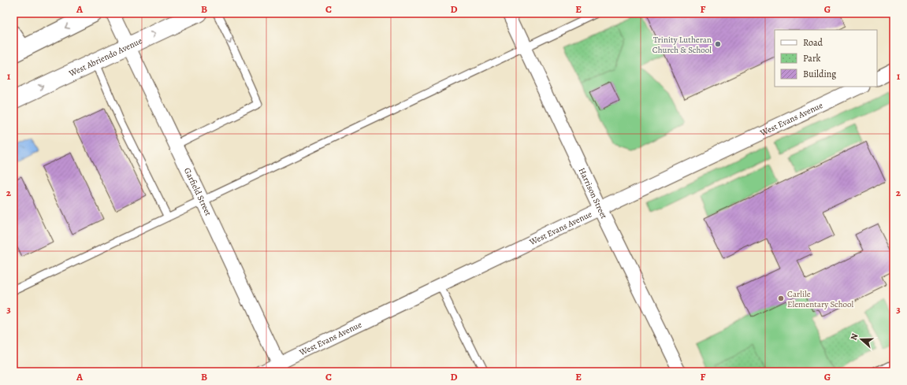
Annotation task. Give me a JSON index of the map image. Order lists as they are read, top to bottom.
{
  "streets": {
    "street": [
      "West Abriendo Avenue",
      "West Evans Avenue",
      "Garfield Street",
      "Harrison Street"
    ]
  },
  "crossings": [
    ["West Abriendo Avenue", "Garfield Street"],
    ["West Evans Avenue", "Garfield Street"],
    ["West Evans Avenue", "Harrison Street"]
  ],
  "places": ["Trinity Lutheran Church & School", "Carlile Elementary School"],
  "legend": ["Road", "Park", "Building"],
  "north": "left",
  "grid": {
    "columns": [
      "A",
      "B",
      "C",
      "D",
      "E",
      "F",
      "G"
    ],
    "rows": ["1", "2", "3"]
  }
}
